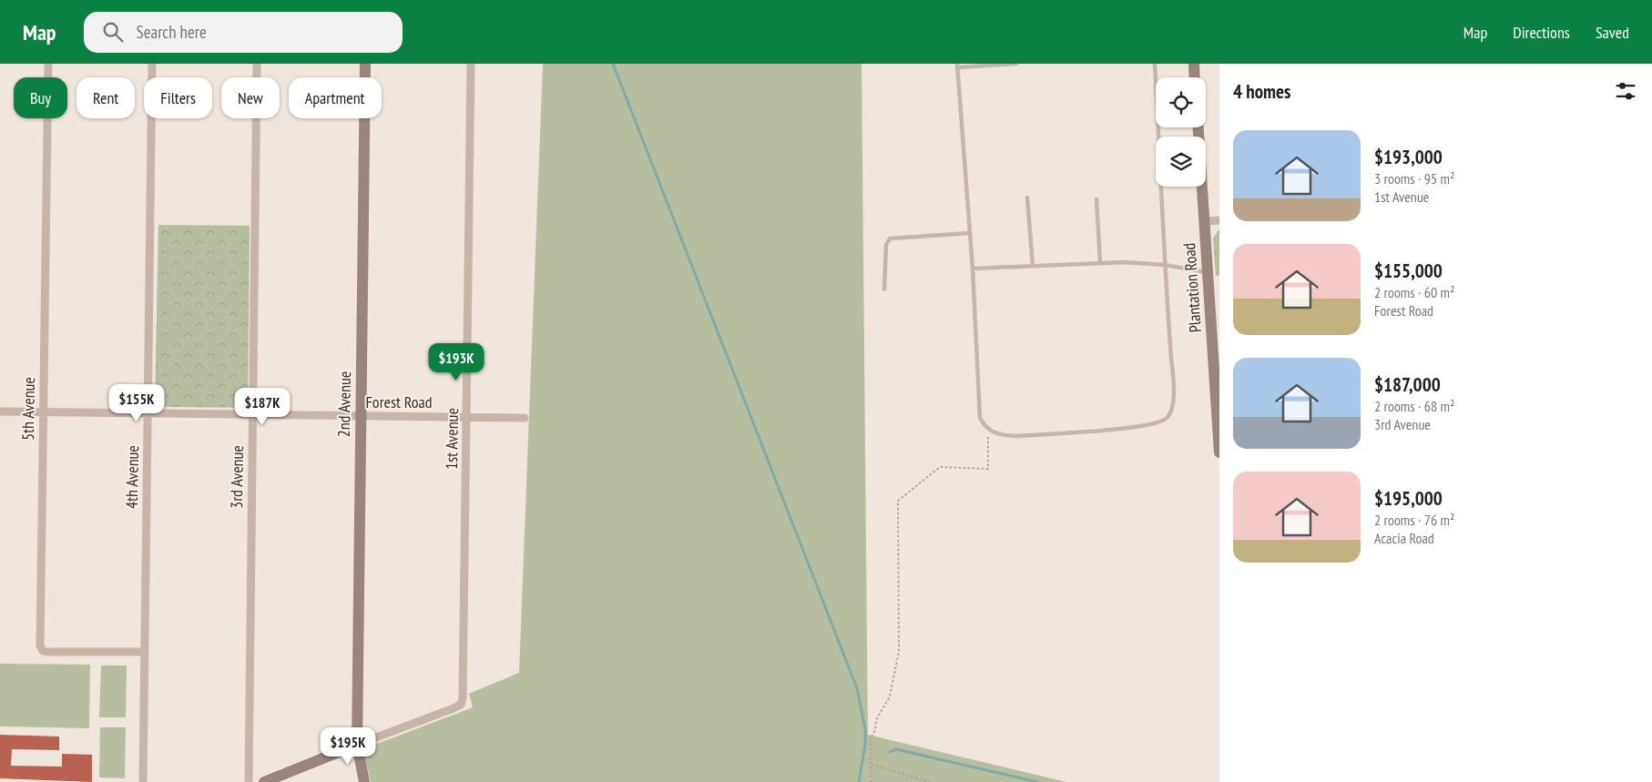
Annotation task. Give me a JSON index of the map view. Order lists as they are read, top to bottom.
{
  "streets": {
    "street": [
      "Plantation Road",
      "Forest Road",
      "2nd Avenue",
      "5th Avenue",
      "1st Avenue",
      "4th Avenue",
      "3rd Avenue"
    ]
  },
  "crossings": [
    ["Forest Road", "2nd Avenue"],
    ["Forest Road", "5th Avenue"],
    ["Forest Road", "1st Avenue"],
    ["Forest Road", "4th Avenue"],
    ["Forest Road", "3rd Avenue"],
    ["2nd Avenue", "1st Avenue"],
    ["5th Avenue", "4th Avenue"]
  ],
  "page": {
    "header": "Map",
    "search": "Search here",
    "nav": ["Map", "Directions", "Saved"],
    "heading": "4 homes",
    "chip": [
      "Buy",
      "Rent",
      "Filters",
      "New",
      "Apartment"
    ],
    "list": [
      {
        "name": "$193,000",
        "note": "3 rooms · 95 m² · 1st Avenue"
      },
      {
        "name": "$155,000",
        "note": "2 rooms · 60 m² · Forest Road"
      },
      {
        "name": "$187,000",
        "note": "2 rooms · 68 m² · 3rd Avenue"
      },
      {
        "name": "$195,000",
        "note": "2 rooms · 76 m² · Acacia Road"
      }
    ],
    "price": [
      "$193K",
      "$155K",
      "$187K",
      "$195K"
    ]
  }
}
